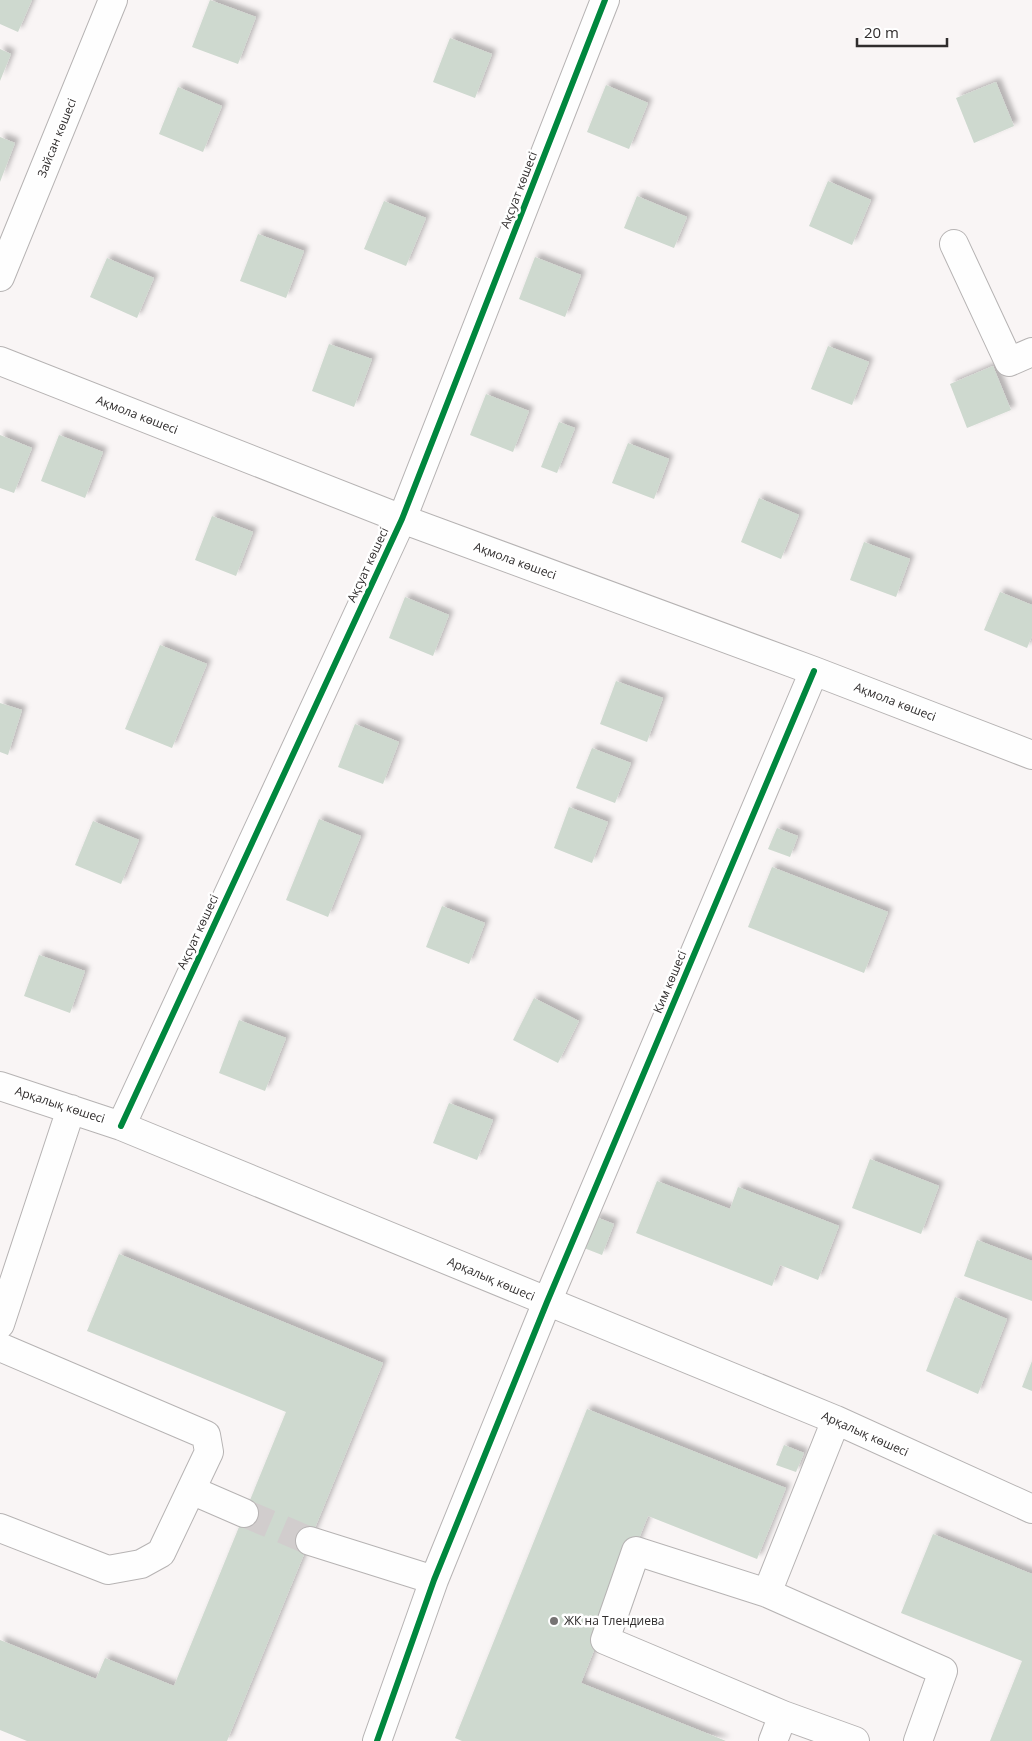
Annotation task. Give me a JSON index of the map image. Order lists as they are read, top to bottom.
{
  "streets": {
    "street": [
      "Зайсан көшесі",
      "Ақсуат көшесі",
      "Ақмола көшесі",
      "Ким көшесі",
      "Арқалық көшесі"
    ]
  },
  "crossings": [
    ["Ақсуат көшесі", "Ақмола көшесі"],
    ["Ақсуат көшесі", "Арқалық көшесі"],
    ["Ақмола көшесі", "Ким көшесі"],
    ["Ким көшесі", "Арқалық көшесі"]
  ],
  "places": ["ЖК на Тлендиева"],
  "scale_bar": "20 m"
}
